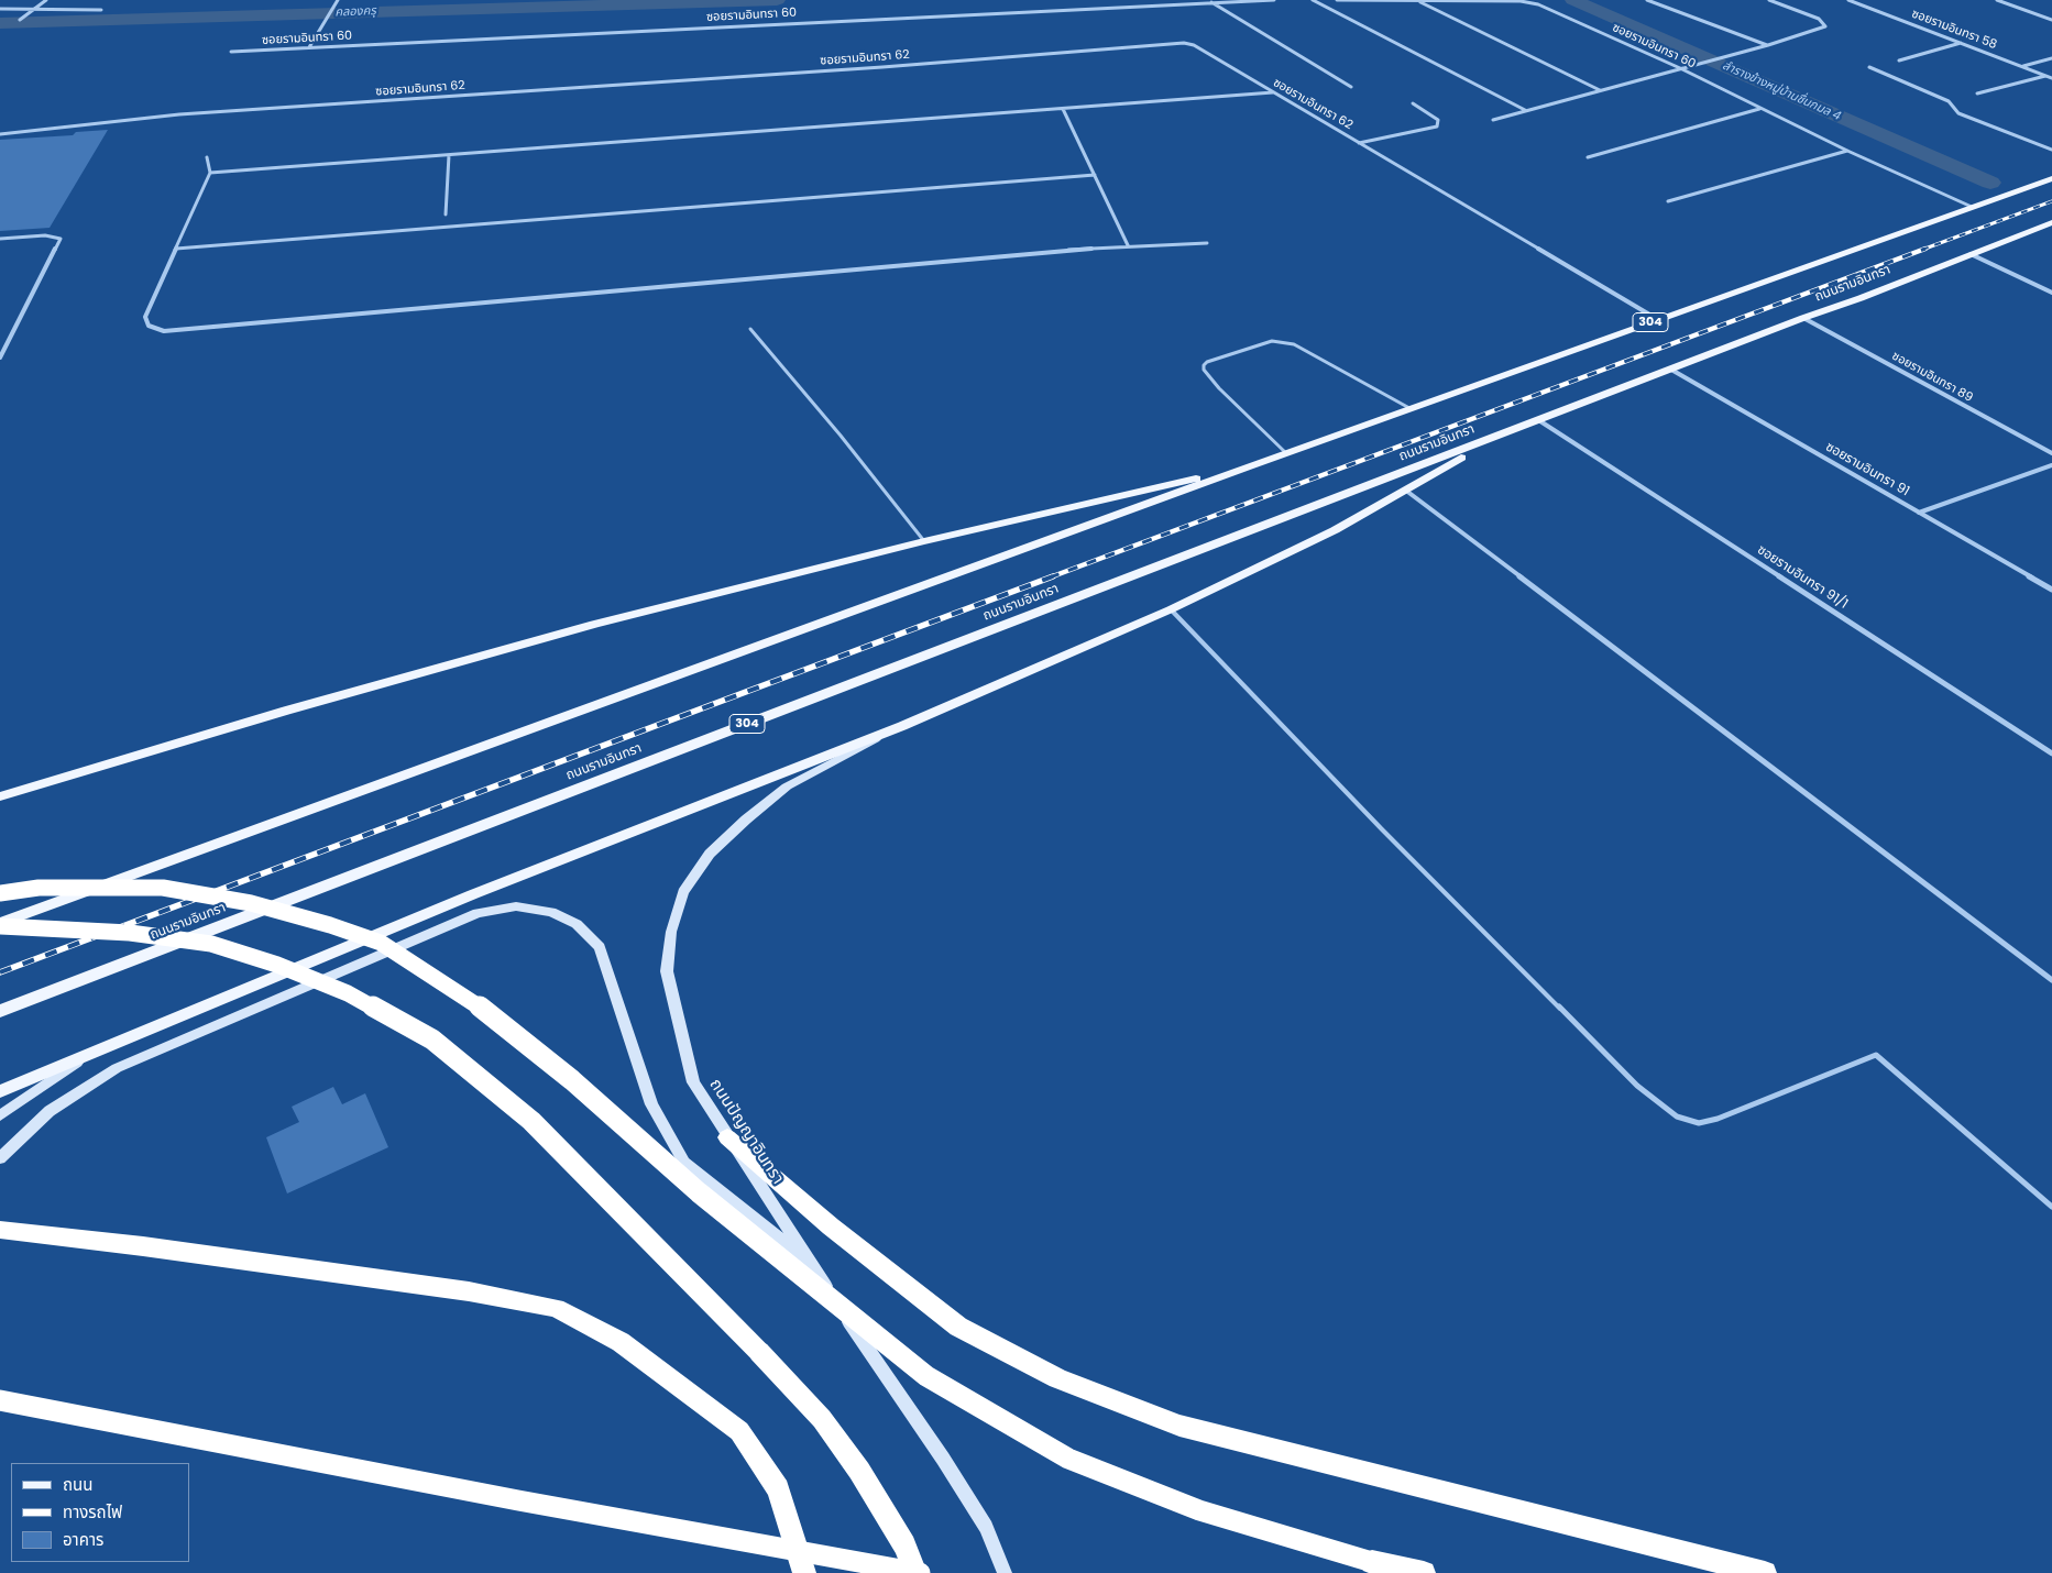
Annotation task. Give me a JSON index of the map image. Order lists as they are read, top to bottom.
{
  "streets": {
    "main road": ["ถนนรามอินทรา", "304", "ถนนปัญญาอินทรา"],
    "street": [
      "ซอยรามอินทรา 60",
      "ซอยรามอินทรา 58",
      "ซอยรามอินทรา 62",
      "ซอยรามอินทรา 89",
      "ซอยรามอินทรา 91",
      "ซอยรามอินทรา 91/1"
    ]
  },
  "crossings": [
    ["ซอยรามอินทรา 60", "304"],
    ["ซอยรามอินทรา 62", "304"],
    ["ถนนรามอินทรา", "ซอยรามอินทรา 89"],
    ["ถนนรามอินทรา", "ซอยรามอินทรา 91"],
    ["ถนนรามอินทรา", "ซอยรามอินทรา 91/1"]
  ],
  "water": ["คลองครุ", "ลำรางข้างหมู่บ้านชื่นกมล 4"],
  "legend": ["ถนน", "ทางรถไฟ", "อาคาร"]
}
